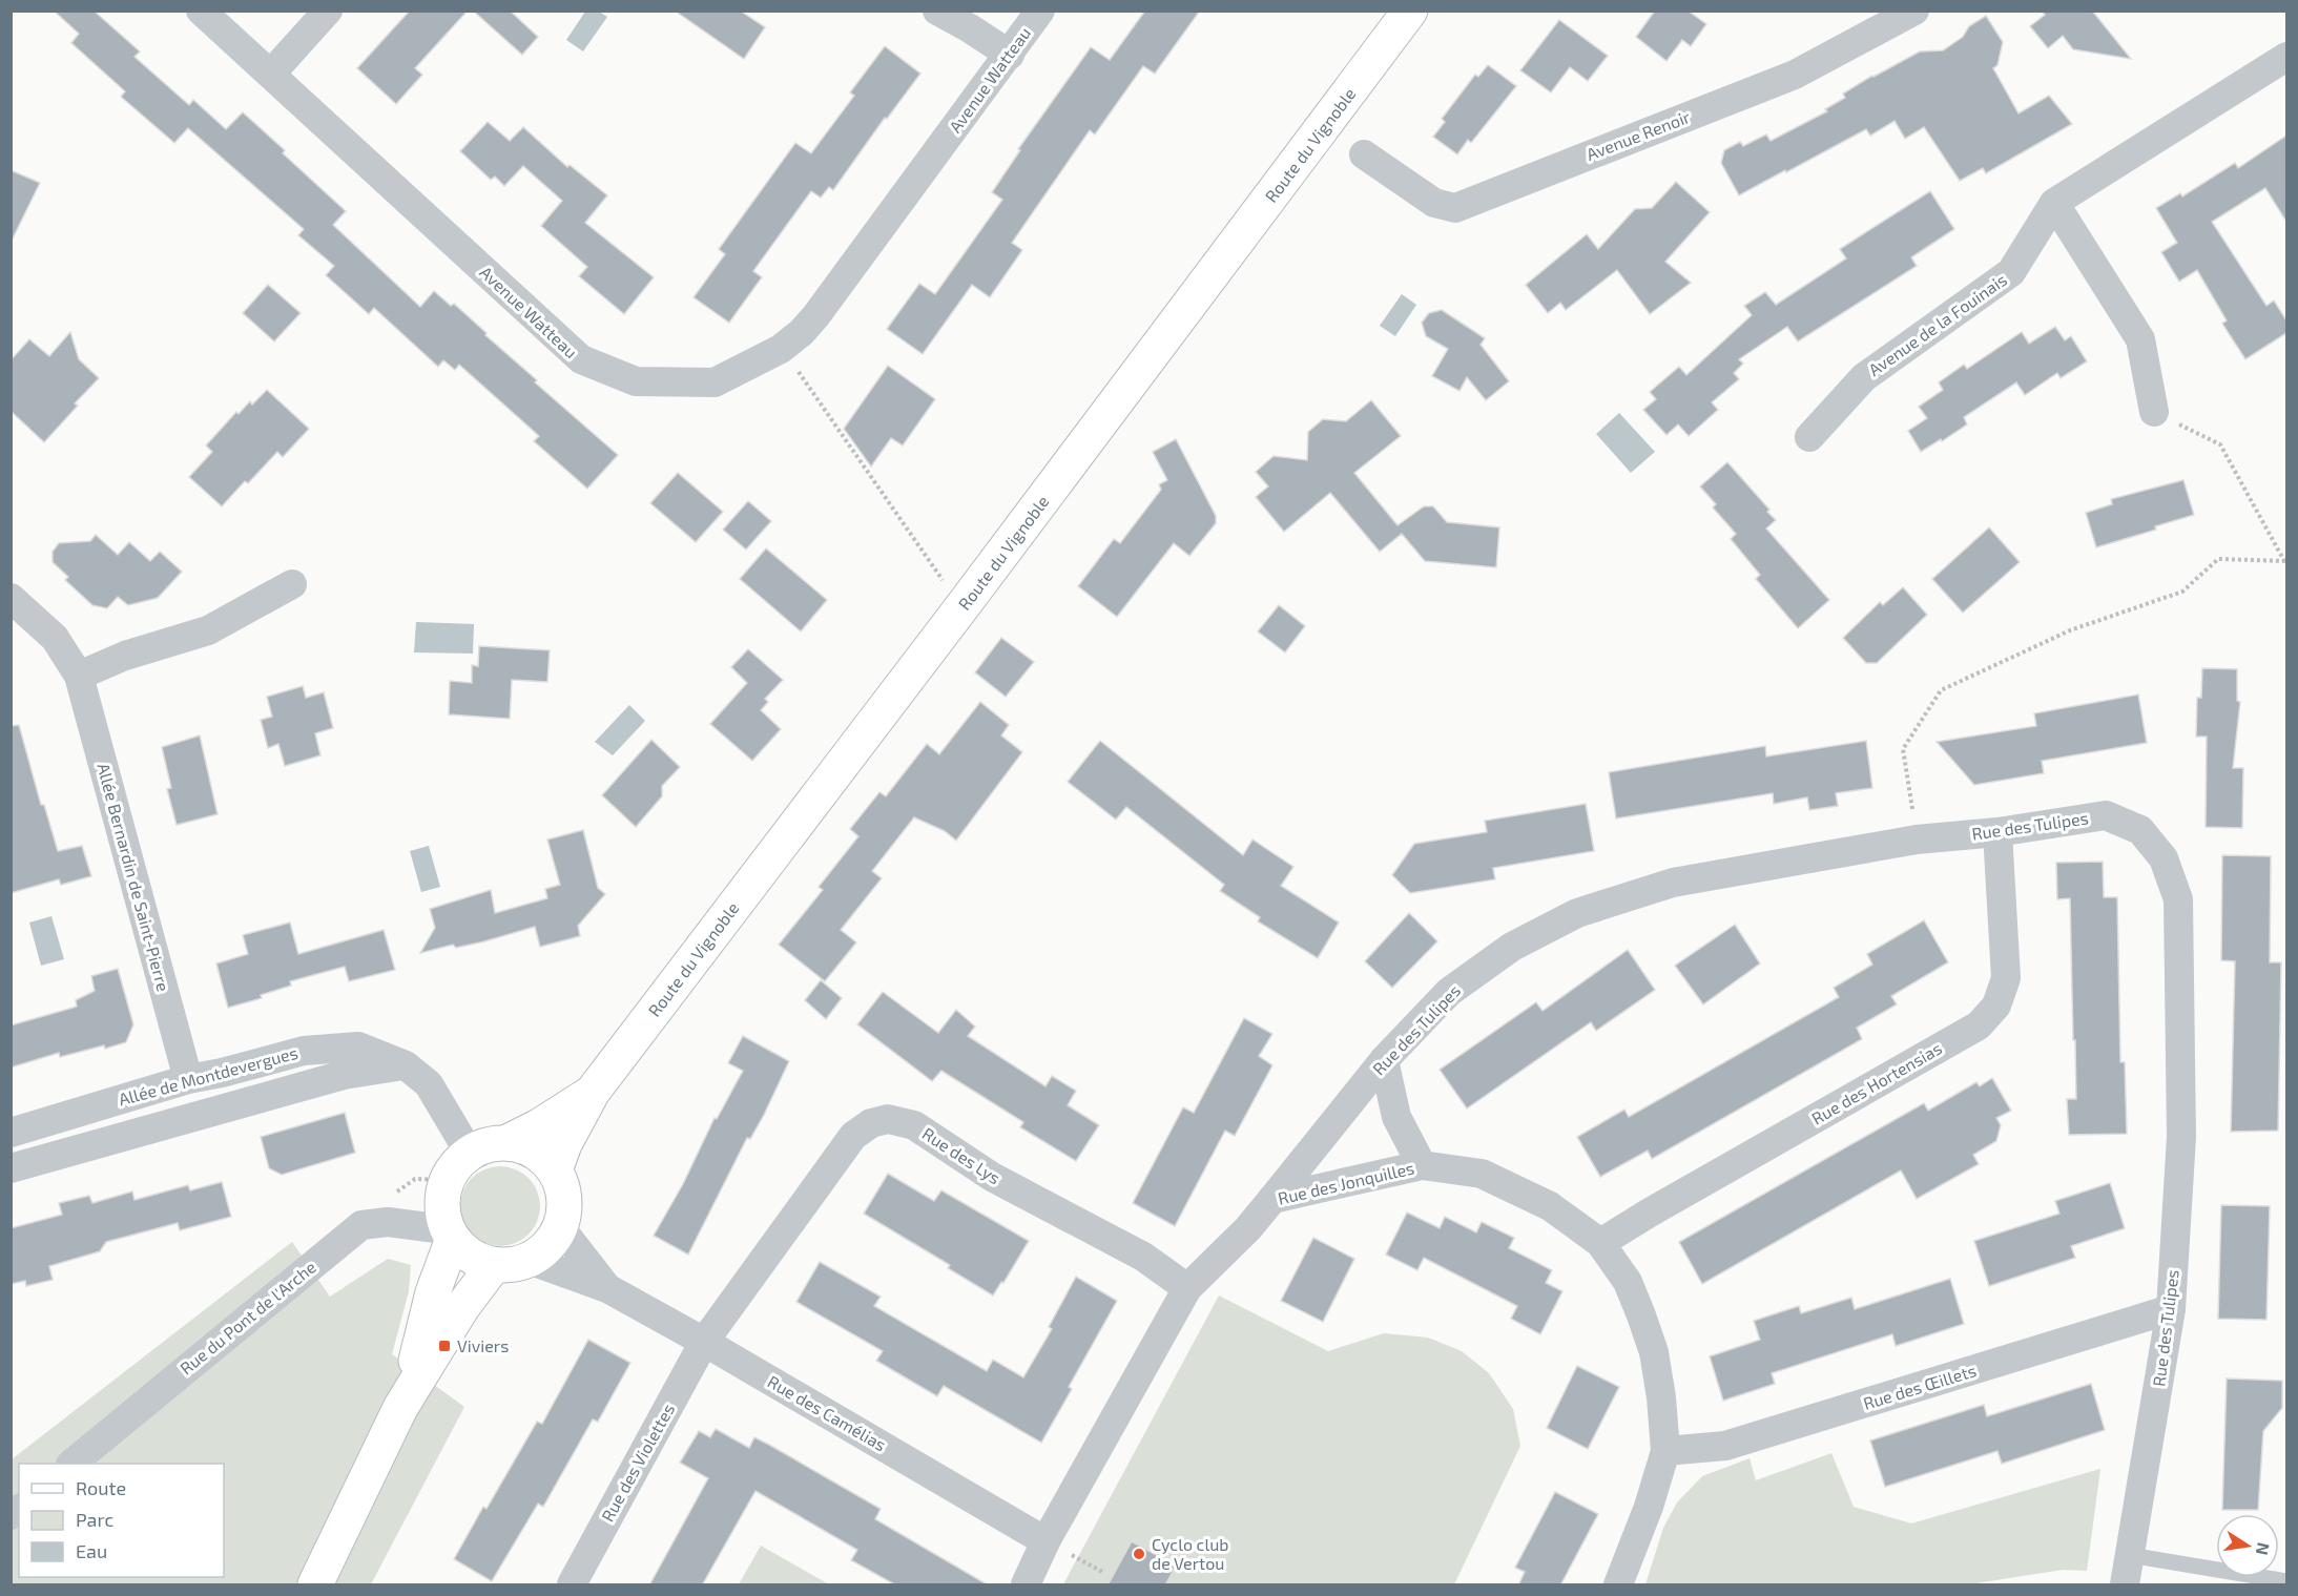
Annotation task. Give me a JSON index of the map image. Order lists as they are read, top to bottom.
{
  "streets": {
    "street": [
      "Avenue Watteau",
      "Avenue Renoir",
      "Route du Vignoble",
      "Avenue de la Fouinais",
      "Rue des Tulipes",
      "Allée Bernardin de Saint-Pierre",
      "Allée de Montdevergues",
      "Rue des Hortensias",
      "Rue des Lys",
      "Rue des Jonquilles",
      "Rue du Pont de l'Arche",
      "Rue des Œillets",
      "Rue des Camélias",
      "Rue des Violettes"
    ]
  },
  "crossings": [
    ["Route du Vignoble", "Allée de Montdevergues"],
    ["Route du Vignoble", "Rue du Pont de l'Arche"],
    ["Route du Vignoble", "Rue des Camélias"],
    ["Rue des Tulipes", "Rue des Hortensias"],
    ["Rue des Tulipes", "Rue des Jonquilles"],
    ["Rue des Tulipes", "Rue des Œillets"],
    ["Allée Bernardin de Saint-Pierre", "Allée de Montdevergues"],
    ["Allée de Montdevergues", "Rue du Pont de l'Arche"],
    ["Allée de Montdevergues", "Rue des Camélias"],
    ["Rue des Hortensias", "Rue des Jonquilles"],
    ["Rue des Lys", "Rue des Jonquilles"],
    ["Rue des Lys", "Rue des Camélias"],
    ["Rue des Lys", "Rue des Violettes"],
    ["Rue des Jonquilles", "Rue des Œillets"],
    ["Rue des Jonquilles", "Rue des Camélias"],
    ["Rue du Pont de l'Arche", "Rue des Camélias"],
    ["Rue des Camélias", "Rue des Violettes"]
  ],
  "places": {
    "transit": ["Viviers"],
    "other": ["Cyclo club de Vertou"]
  },
  "legend": ["Route", "Parc", "Eau"],
  "north": "right"
}
